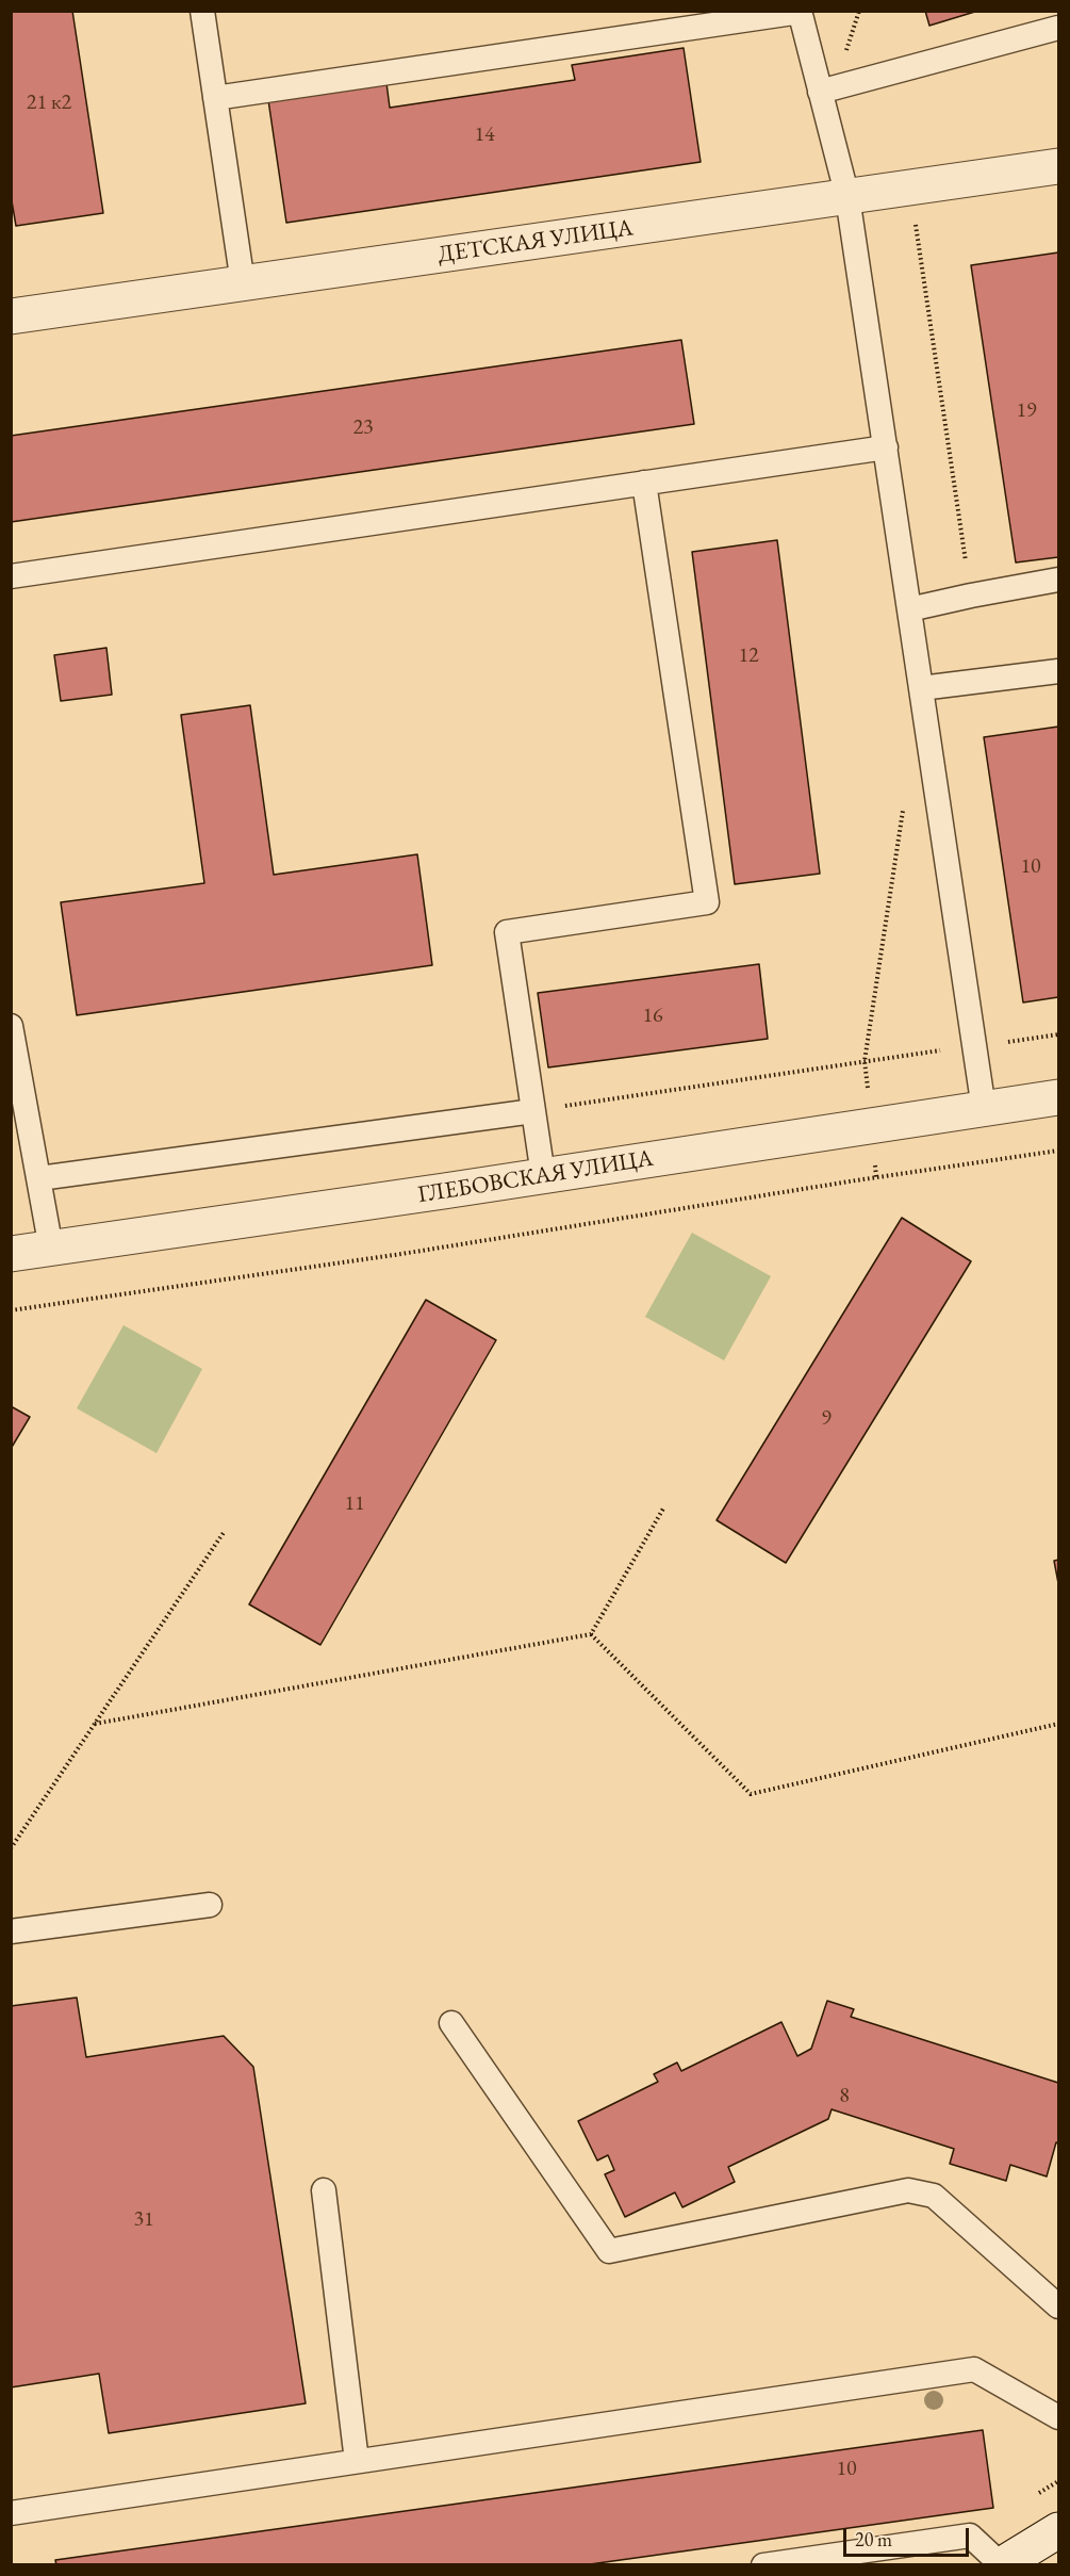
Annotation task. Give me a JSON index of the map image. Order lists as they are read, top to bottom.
{
  "streets": {
    "street": ["ДЕТСКАЯ УЛИЦА", "ГЛЕБОВСКАЯ УЛИЦА"]
  },
  "house_numbers": [
    "21 к2",
    "14",
    "19",
    "23",
    "12",
    "10",
    "16",
    "9",
    "11",
    "8",
    "31",
    "10"
  ],
  "scale_bar": "20 m"
}
